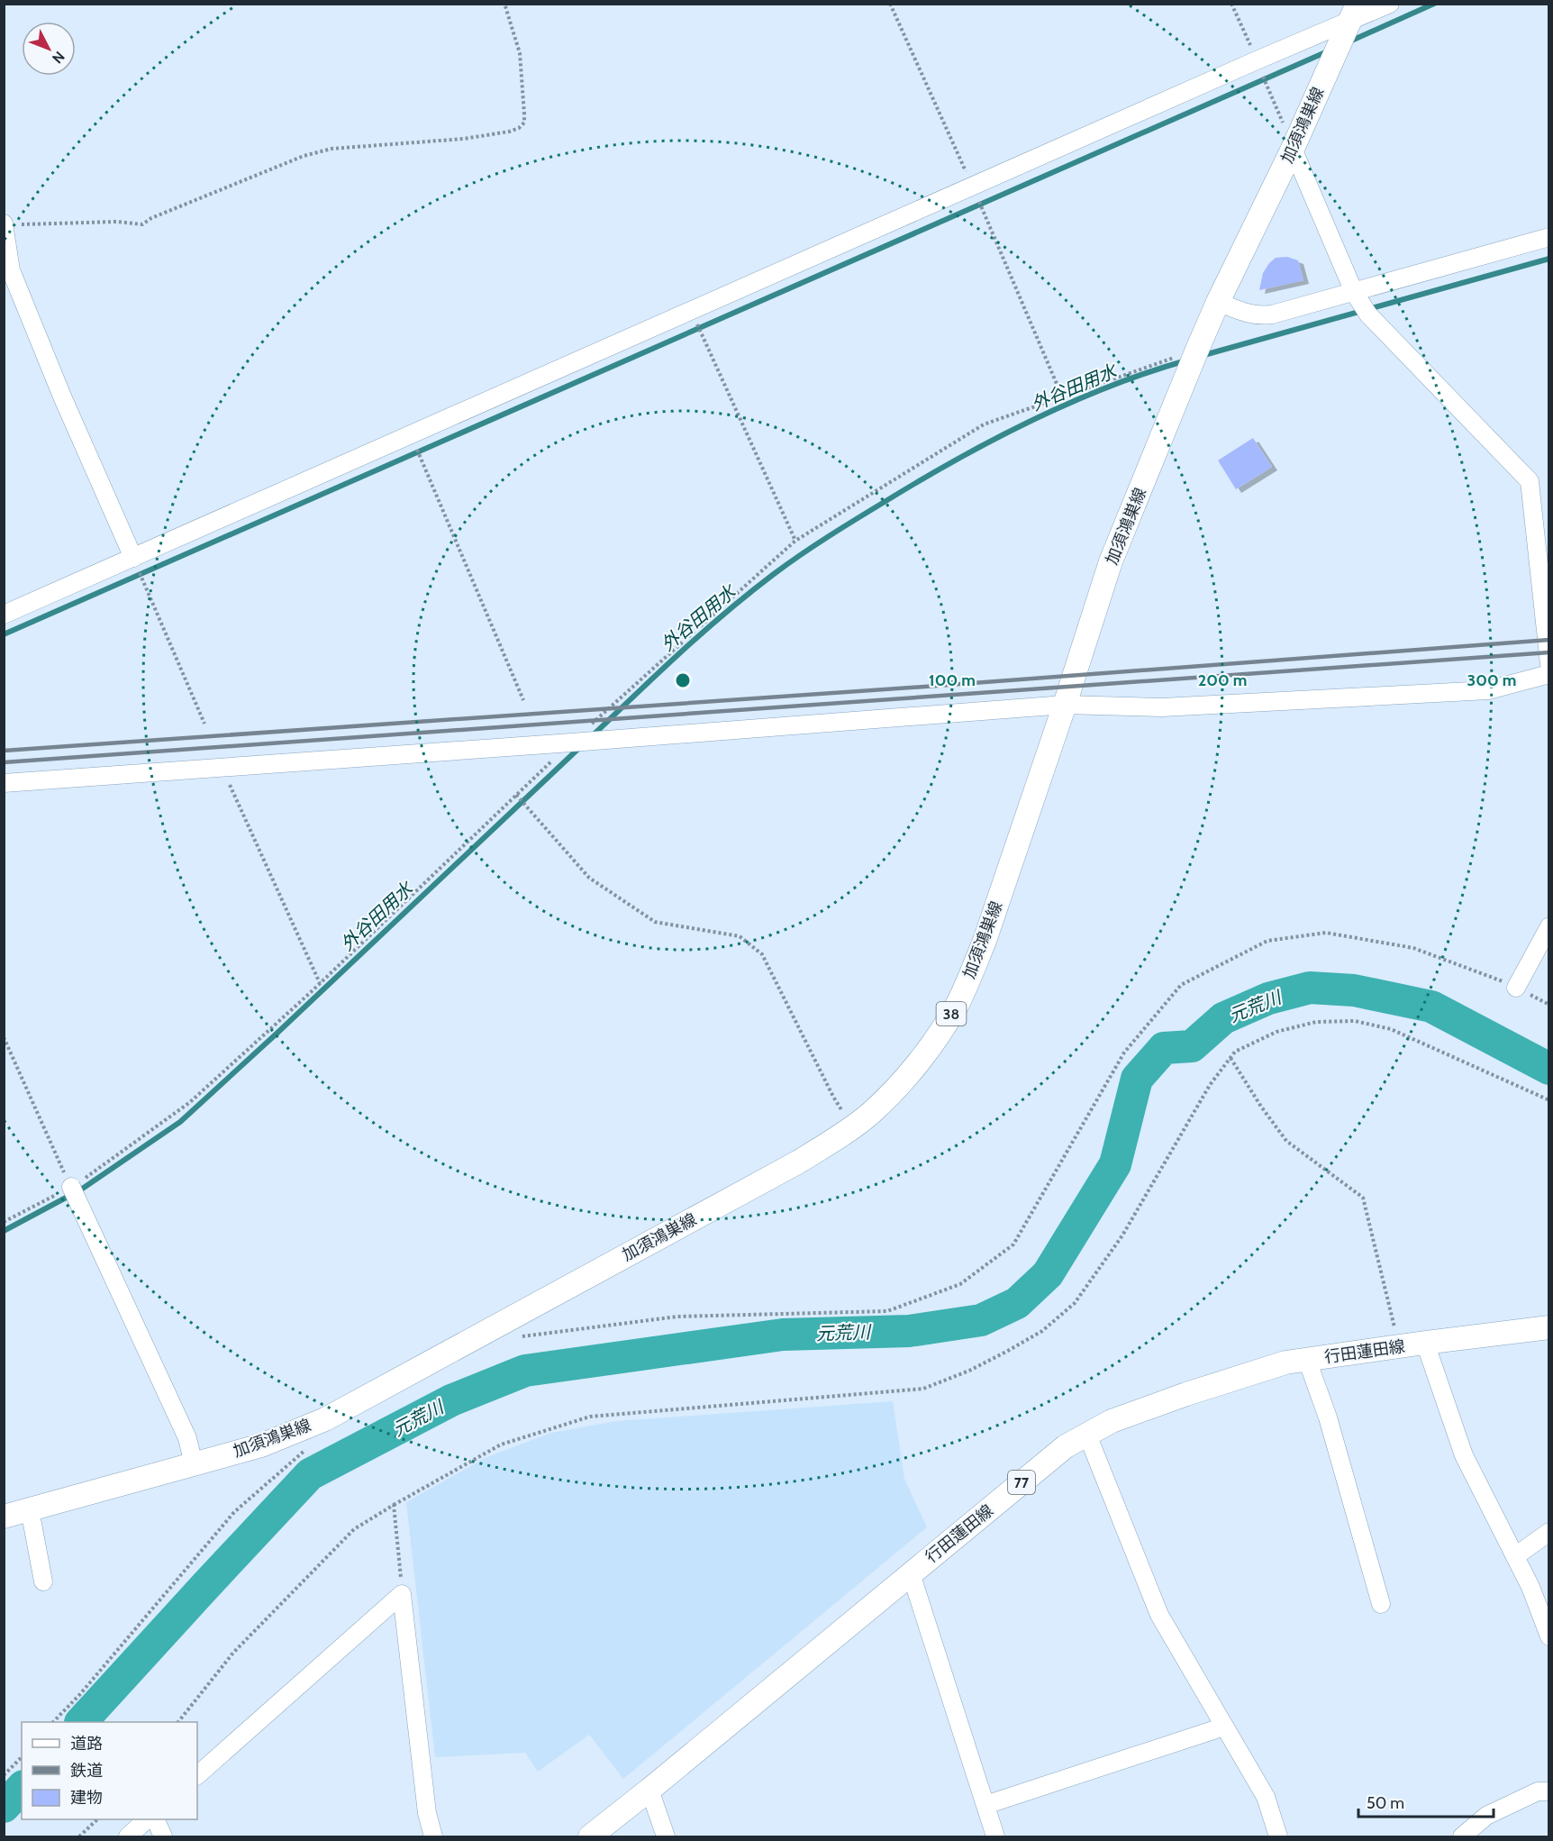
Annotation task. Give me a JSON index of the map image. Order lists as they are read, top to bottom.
{
  "streets": {
    "main road": [
      "加須鴻巣線",
      "38",
      "行田蓮田線",
      "77"
    ]
  },
  "water": ["外谷田用水", "元荒川"],
  "legend": ["道路", "鉄道", "建物"],
  "scale_bar": "50 m",
  "north": "bottom right",
  "rings": ["100 m", "200 m", "300 m"]
}
